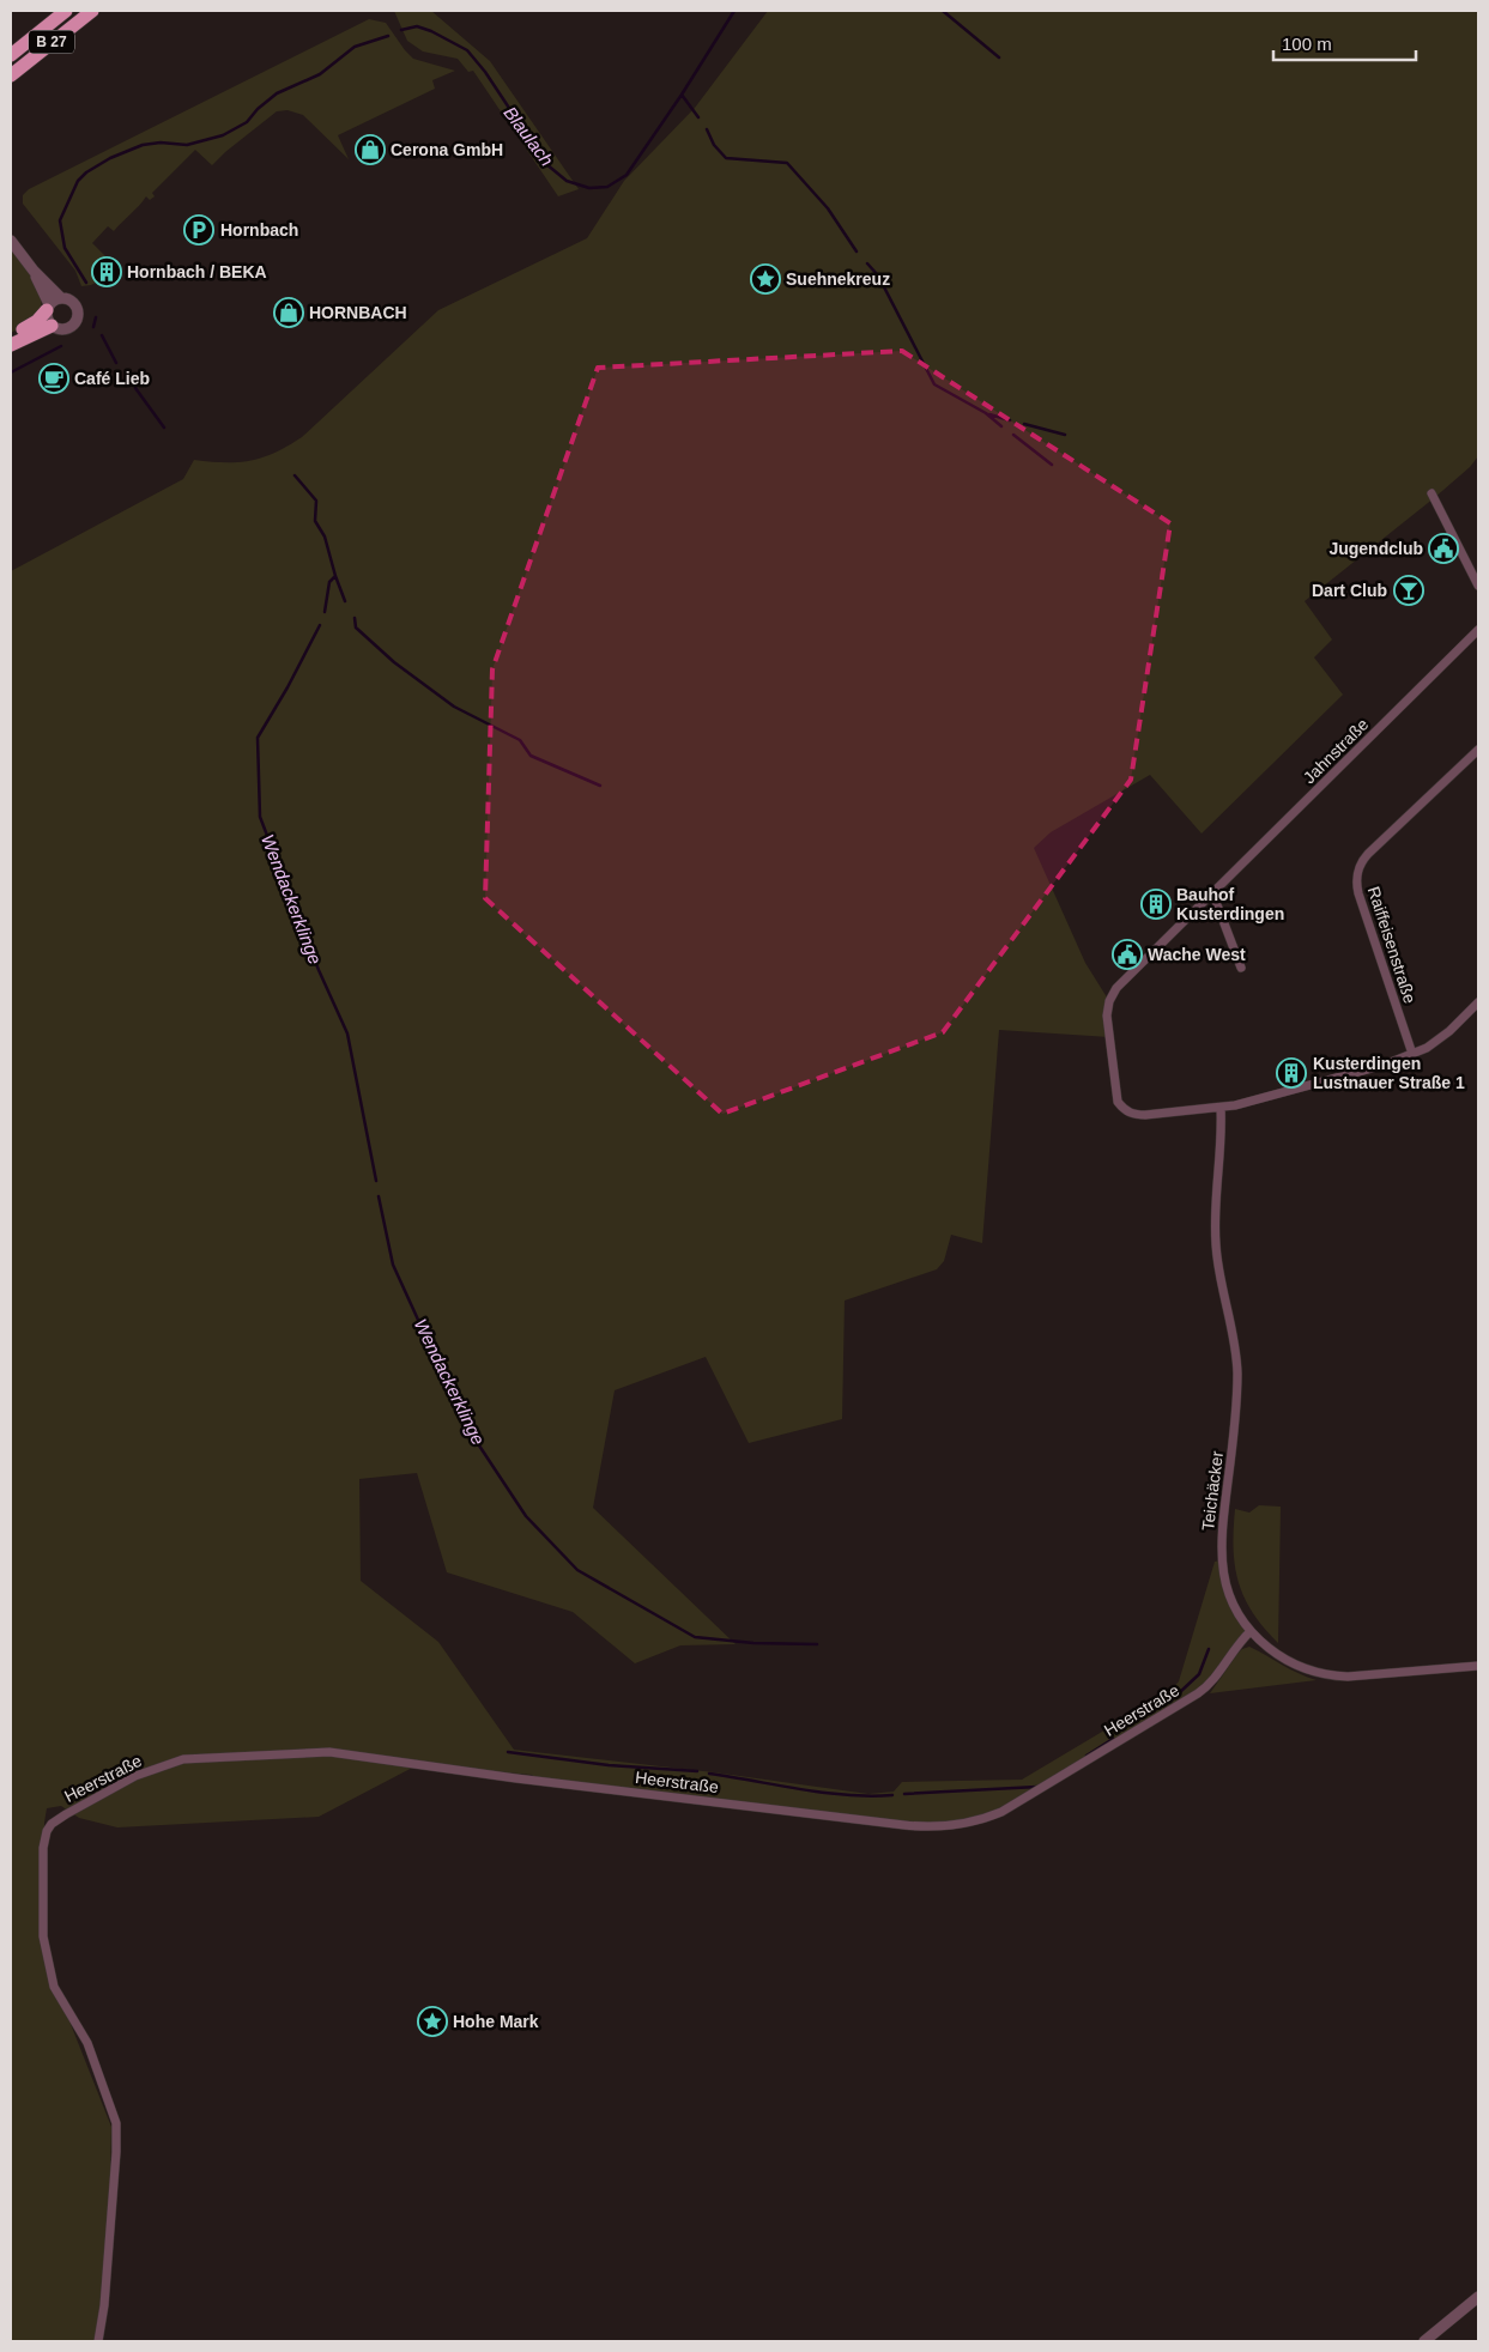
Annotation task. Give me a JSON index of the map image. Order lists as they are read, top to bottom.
{
  "streets": {
    "highway": ["B 27"],
    "street": [
      "Jahnstraße",
      "Raiffeisenstraße",
      "Teichäcker",
      "Heerstraße"
    ]
  },
  "crossings": [
    ["Jahnstraße", "Teichäcker"],
    ["Teichäcker", "Heerstraße"]
  ],
  "water": ["Blaulach", "Wendackerklinge"],
  "places": {
    "shop": ["Cerona GmbH", "HORNBACH"],
    "parking": ["Hornbach"],
    "building": ["Hornbach / BEKA", "Bauhof Kusterdingen", "Kusterdingen Lustnauer Straße 1"],
    "place": ["Suehnekreuz", "Hohe Mark"],
    "cafe": ["Café Lieb"],
    "public building": ["Jugendclub", "Wache West"],
    "bar": ["Dart Club"]
  },
  "scale_bar": "100 m"
}
